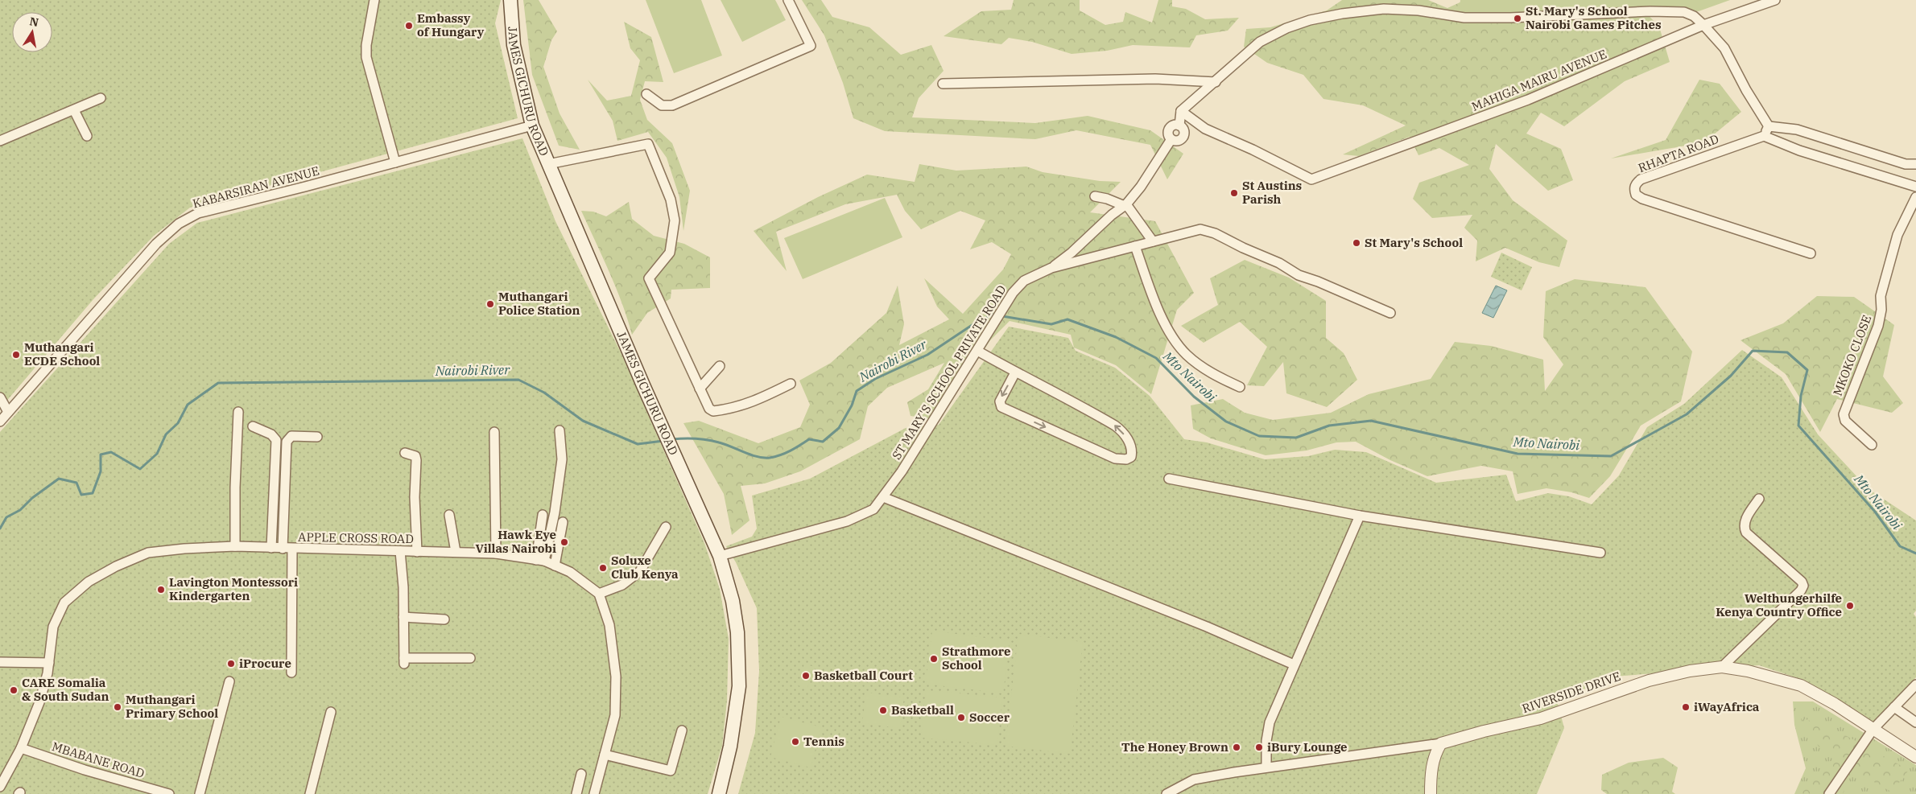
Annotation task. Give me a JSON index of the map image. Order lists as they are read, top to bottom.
{
  "streets": {
    "main road": ["JAMES GICHURU ROAD"],
    "street": [
      "MAHIGA MAIRU AVENUE",
      "RHAPTA ROAD",
      "KABARSIRAN AVENUE",
      "MKOKO CLOSE",
      "ST MARY'S SCHOOL PRIVATE ROAD",
      "APPLE CROSS ROAD",
      "RIVERSIDE DRIVE",
      "MBABANE ROAD"
    ]
  },
  "crossings": [
    ["JAMES GICHURU ROAD", "KABARSIRAN AVENUE"],
    ["JAMES GICHURU ROAD", "ST MARY'S SCHOOL PRIVATE ROAD"],
    ["APPLE CROSS ROAD", "MBABANE ROAD"]
  ],
  "water": ["Nairobi River", "Mto Nairobi"],
  "places": [
    "St. Mary's School Nairobi Games Pitches",
    "Embassy of Hungary",
    "St Austins Parish",
    "St Mary's School",
    "Muthangari Police Station",
    "Muthangari ECDE School",
    "Hawk Eye Villas Nairobi",
    "Soluxe Club Kenya",
    "Lavington Montessori Kindergarten",
    "Welthungerhilfe Kenya Country Office",
    "Strathmore School",
    "iProcure",
    "Basketball Court",
    "CARE Somalia & South Sudan",
    "Muthangari Primary School",
    "iWayAfrica",
    "Basketball",
    "Soccer",
    "Tennis",
    "The Honey Brown",
    "iBury Lounge"
  ],
  "north": "top"
}
